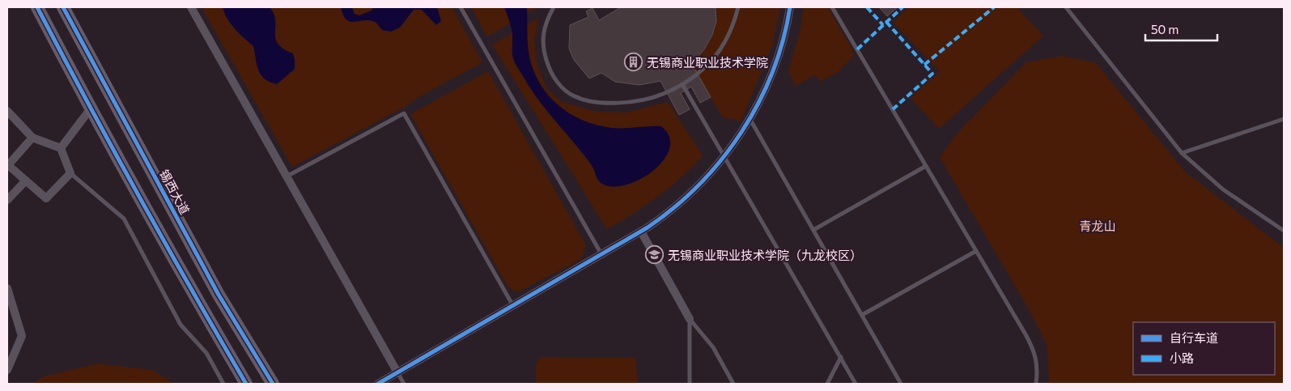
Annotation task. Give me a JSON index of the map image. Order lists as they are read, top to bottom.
{
  "streets": {
    "main road": ["锡西大道"]
  },
  "parks": ["青龙山"],
  "places": {
    "building": ["无锡商业职业技术学院"],
    "school or university": ["无锡商业职业技术学院（九龙校区）"]
  },
  "legend": ["自行车道", "小路"],
  "scale_bar": "50 m"
}
